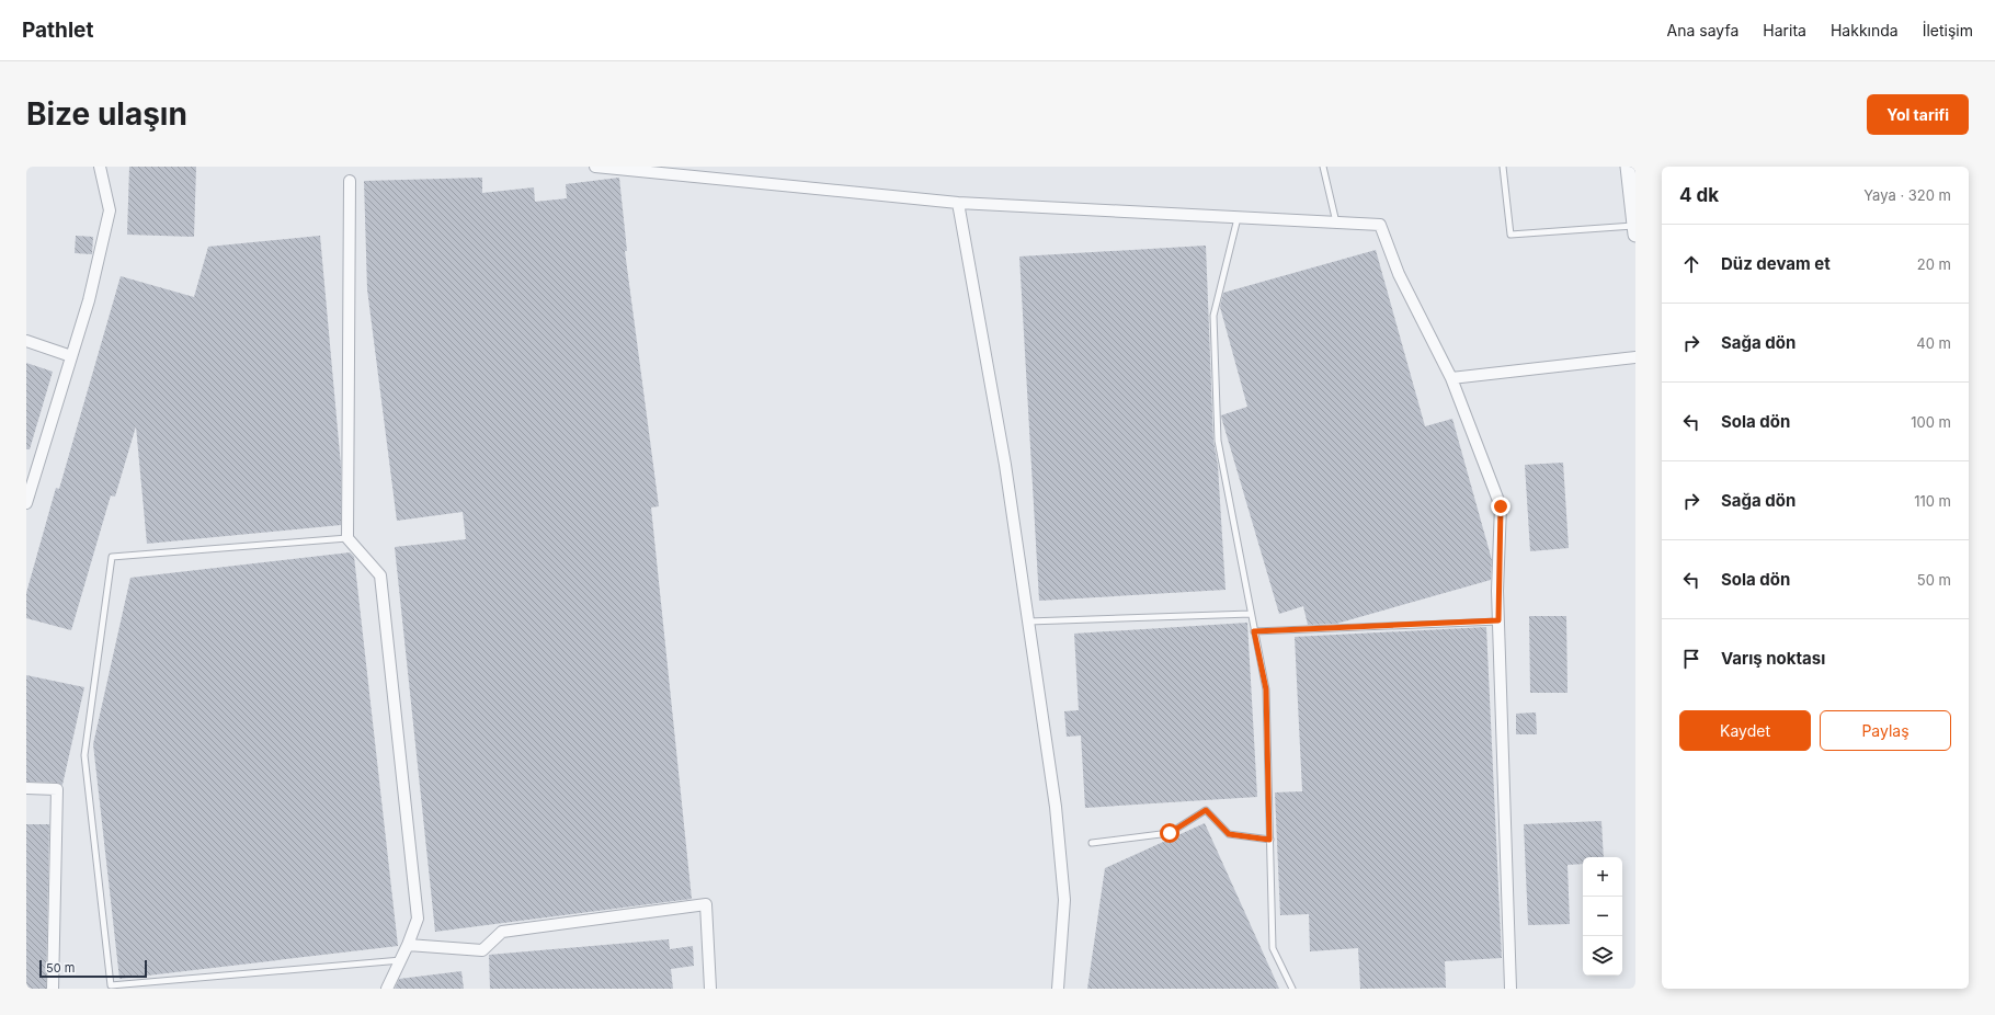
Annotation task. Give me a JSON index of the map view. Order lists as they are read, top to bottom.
{
  "scale_bar": "50 m",
  "page": {
    "header": "Pathlet",
    "nav": [
      "Ana sayfa",
      "Harita",
      "Hakkında",
      "İletişim"
    ],
    "buttons": [
      "Yol tarifi",
      ["Kaydet", "Paylaş"]
    ],
    "title": "Bize ulaşın",
    "heading": ["4 dk", "Yaya · 320 m"],
    "list": [
      ["Düz devam et", "20 m"],
      ["Sağa dön", "40 m"],
      ["Sola dön", "100 m"],
      ["Sağa dön", "110 m"],
      ["Sola dön", "50 m"],
      "Varış noktası"
    ],
    "map_buttons": ["+", "−"],
    "scale": "50 m"
  }
}
